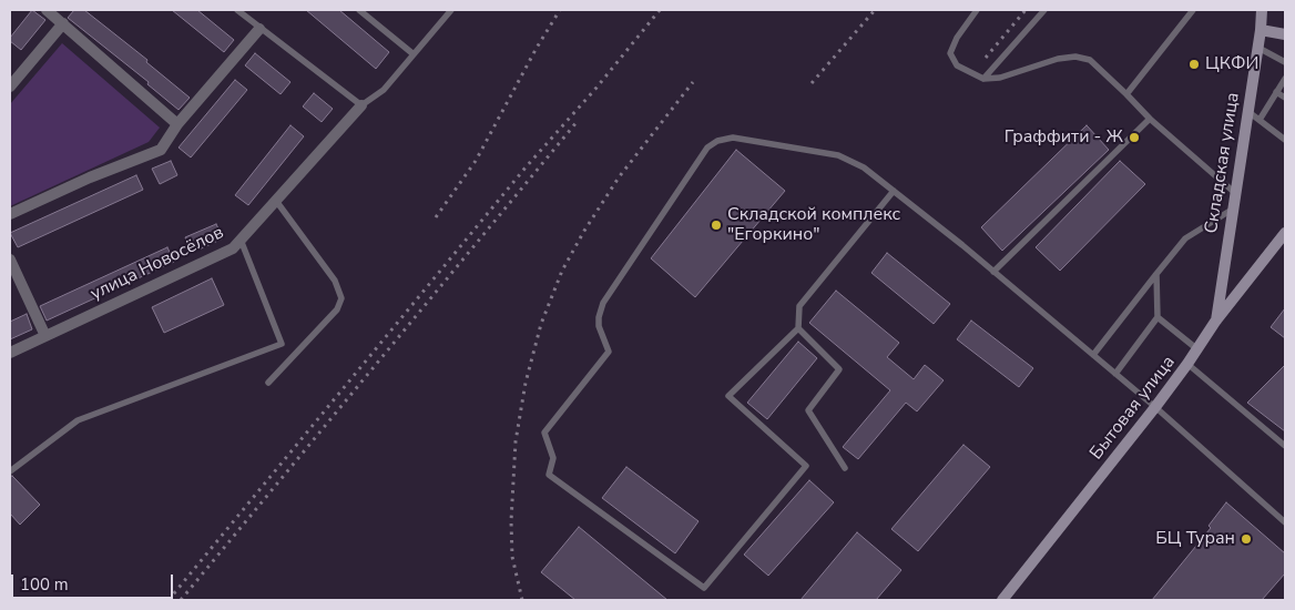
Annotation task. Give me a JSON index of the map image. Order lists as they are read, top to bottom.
{
  "streets": {
    "main road": ["Складская улица", "Бытовая улица"],
    "street": ["улица Новосёлов"]
  },
  "crossings": [
    ["Складская улица", "Бытовая улица"]
  ],
  "places": [
    "ЦКФИ",
    "Граффити - Ж",
    "Складской комплекс \"Егоркино\"",
    "БЦ Туран"
  ],
  "scale_bar": "100 m"
}
